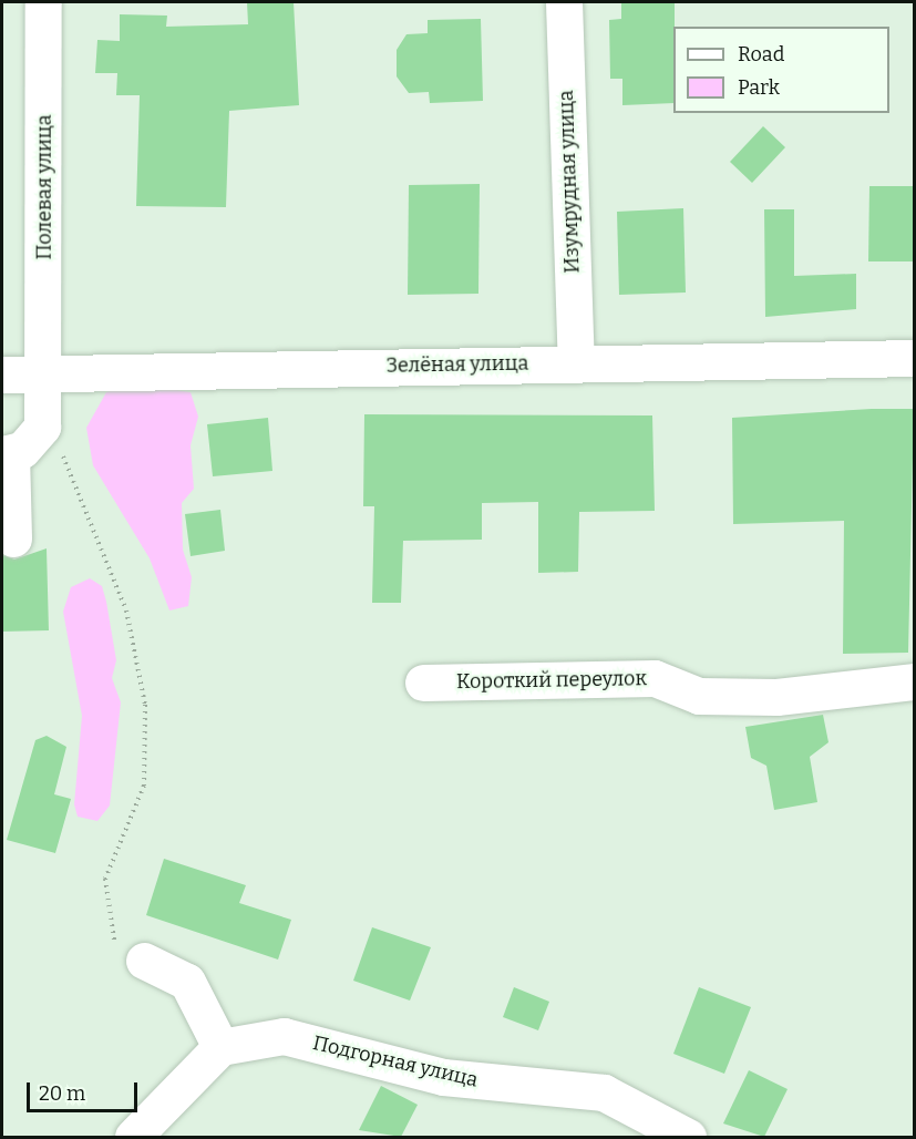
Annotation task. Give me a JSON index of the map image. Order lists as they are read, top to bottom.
{
  "streets": {
    "street": [
      "Изумрудная улица",
      "Полевая улица",
      "Зелёная улица",
      "Короткий переулок",
      "Подгорная улица"
    ]
  },
  "crossings": [
    ["Изумрудная улица", "Зелёная улица"],
    ["Полевая улица", "Зелёная улица"]
  ],
  "legend": ["Road", "Park"],
  "scale_bar": "20 m"
}
